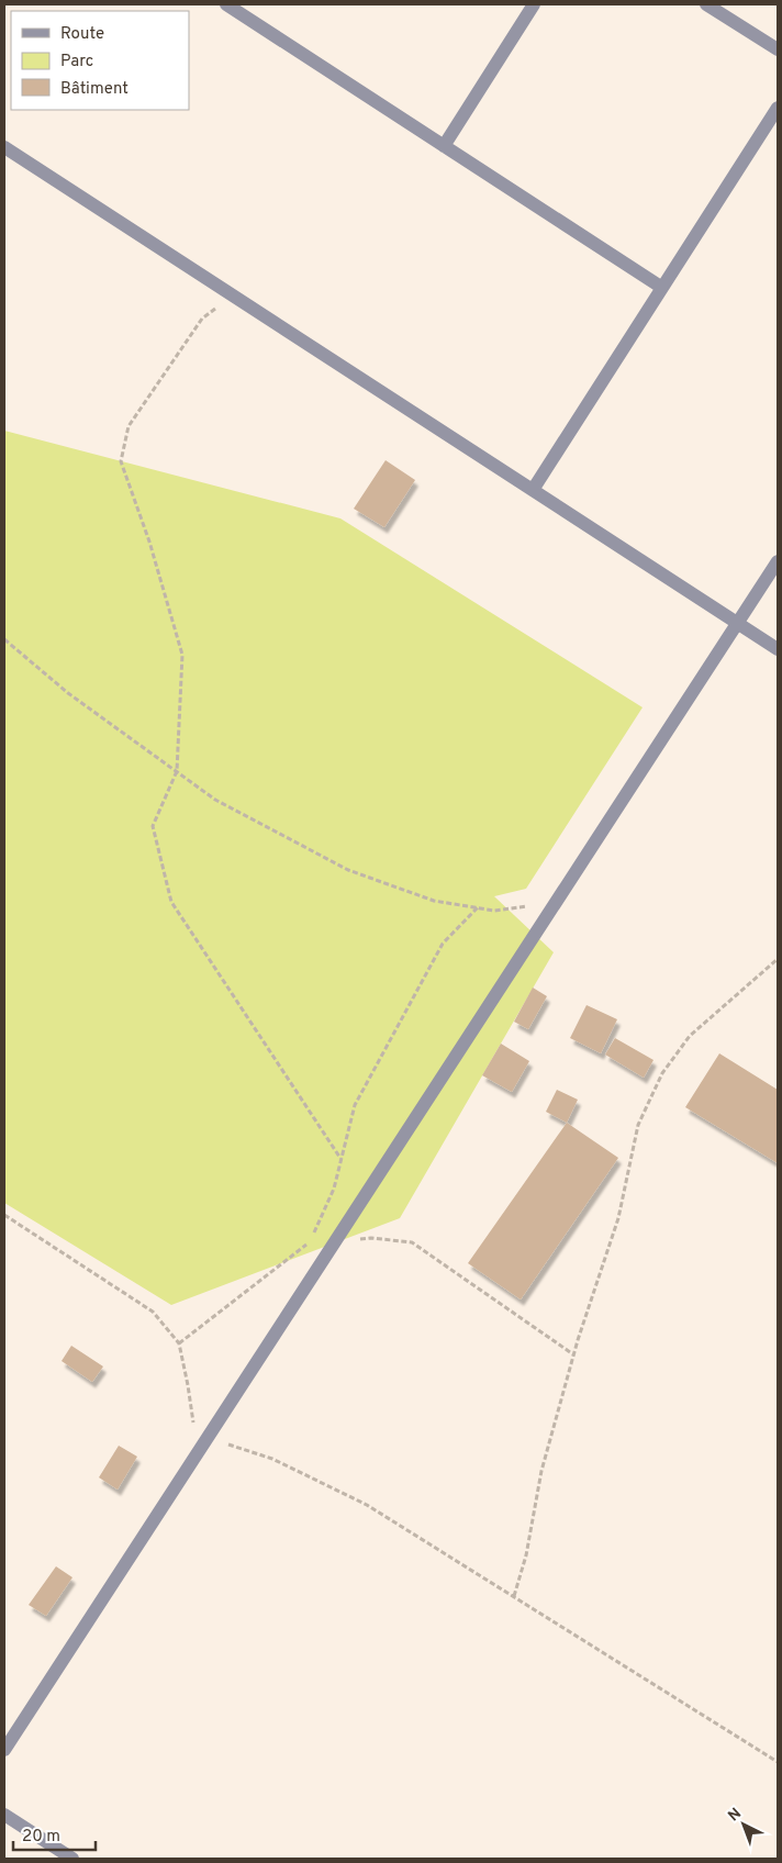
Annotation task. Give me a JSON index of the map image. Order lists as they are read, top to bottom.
{
  "legend": ["Route", "Parc", "Bâtiment"],
  "scale_bar": "20 m",
  "north": "top left"
}
